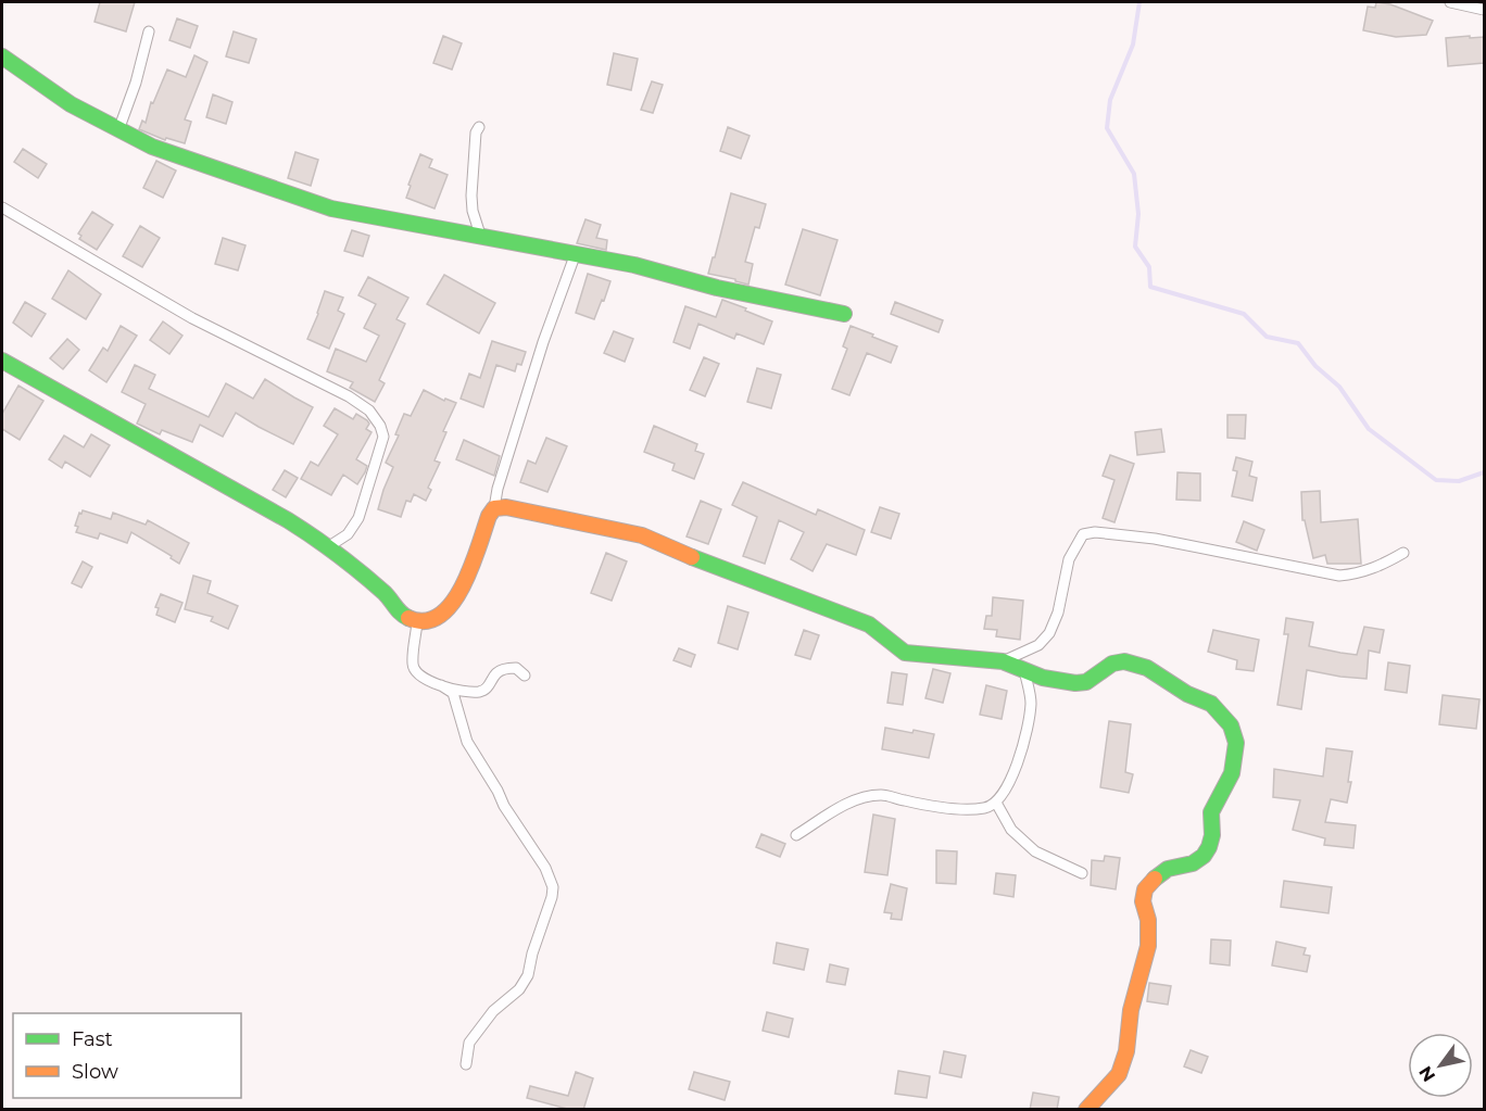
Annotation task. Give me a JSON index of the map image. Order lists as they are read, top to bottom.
{
  "legend": ["Fast", "Slow"],
  "north": "bottom left"
}
